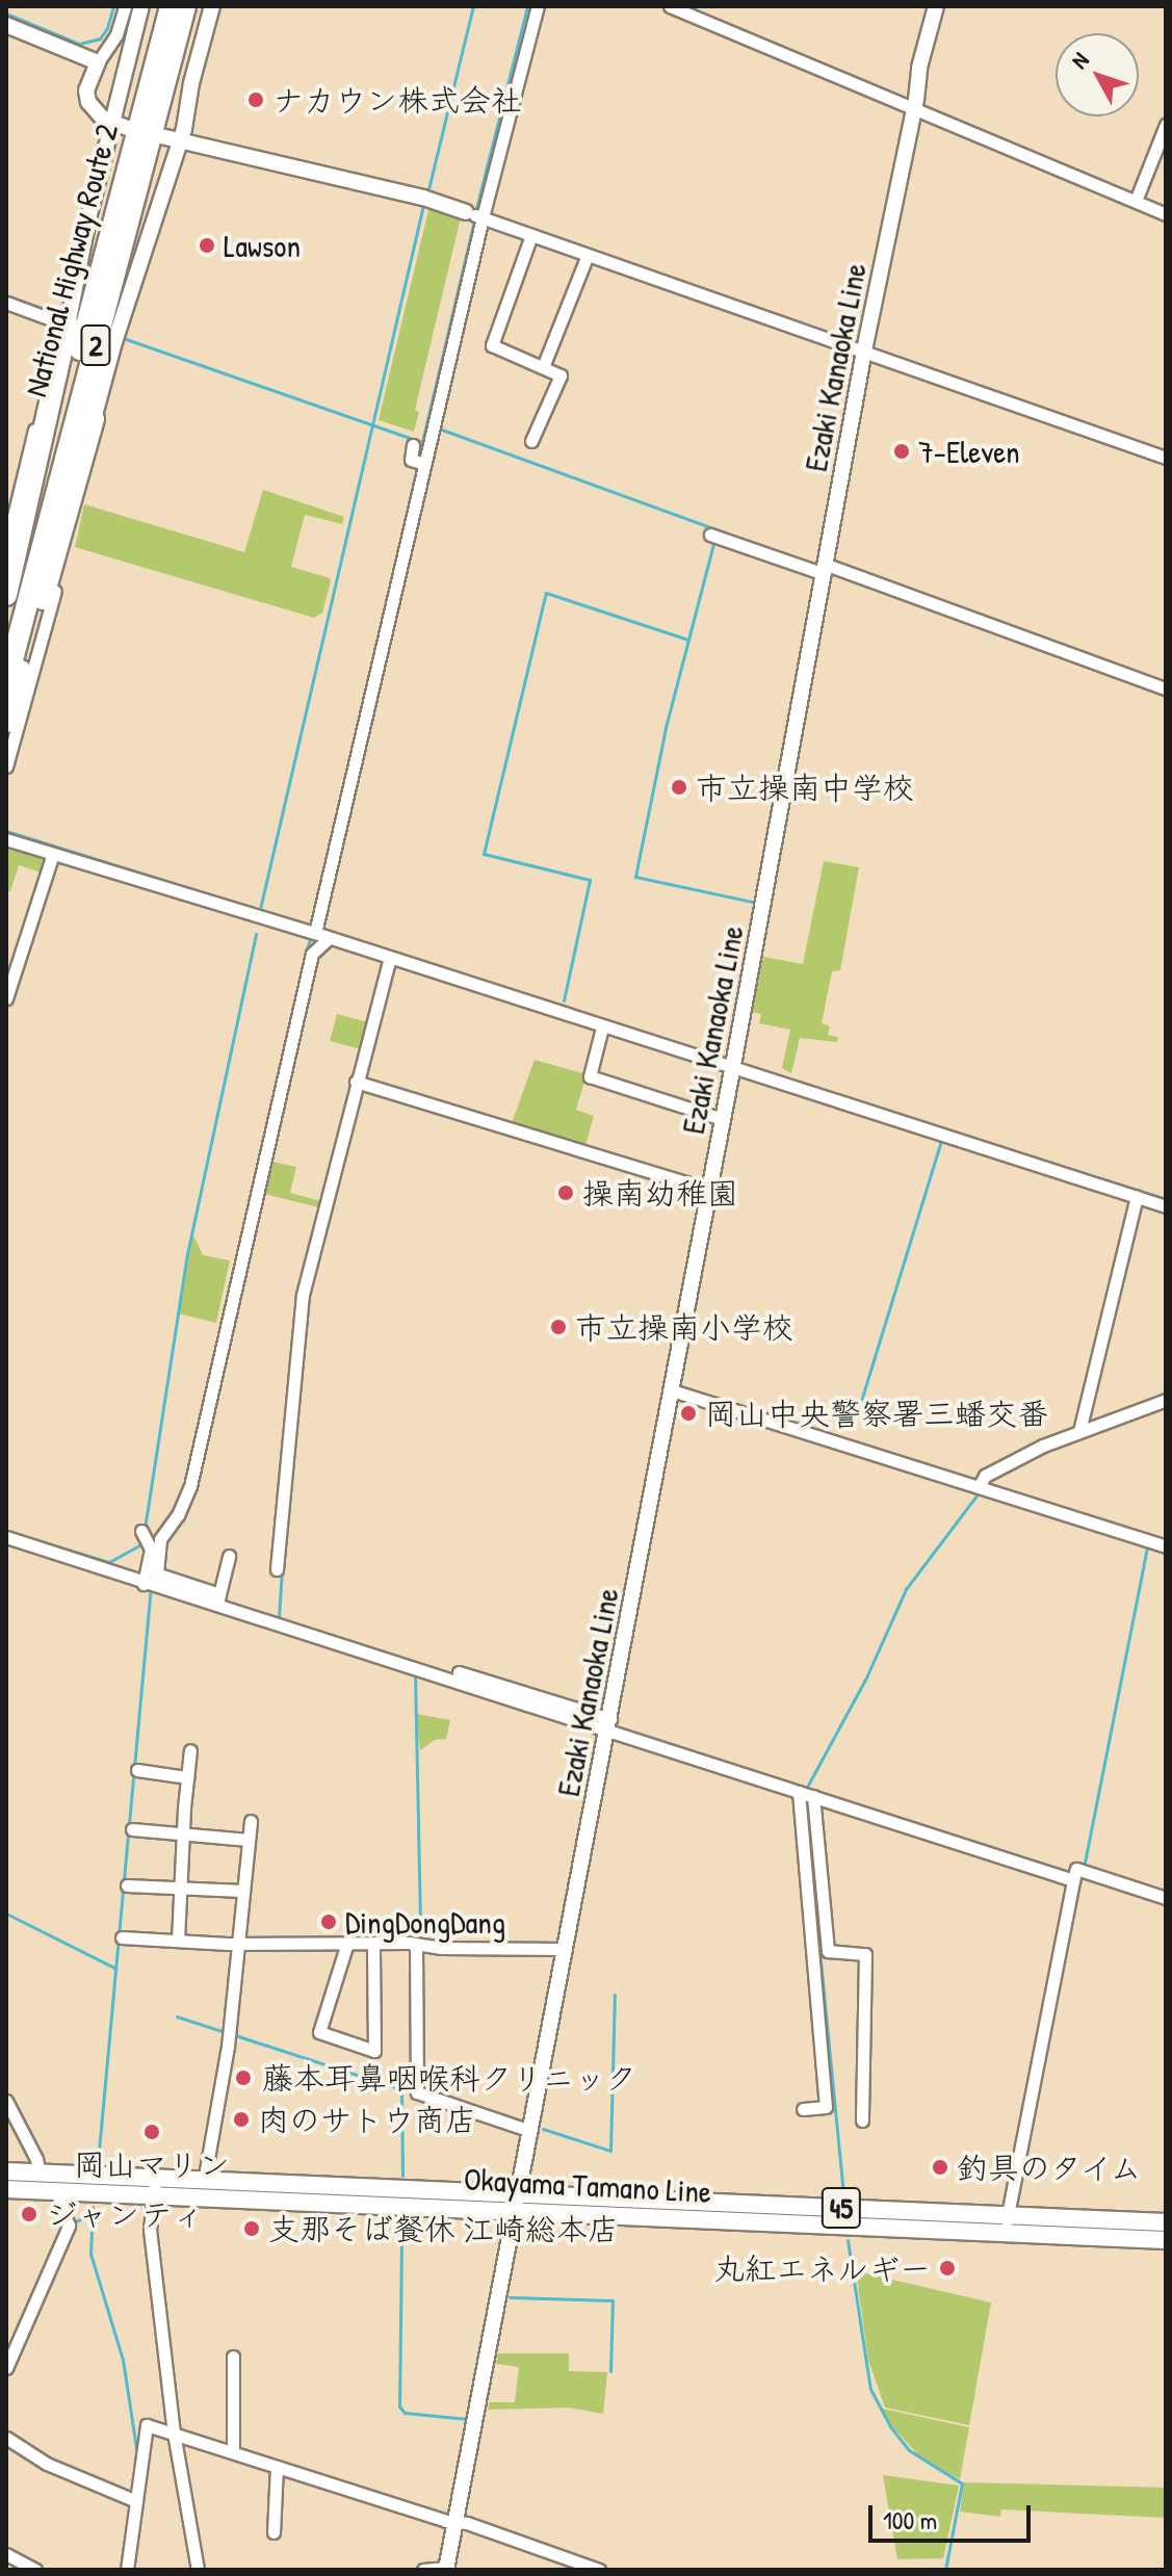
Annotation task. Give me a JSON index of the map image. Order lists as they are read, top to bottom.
{
  "streets": {
    "highway": ["National Highway Route 2", "2"],
    "main road": ["Ezaki Kanaoka Line", "Okayama Tamano Line", "45"]
  },
  "crossings": [
    ["Ezaki Kanaoka Line", "Okayama Tamano Line"]
  ],
  "places": [
    "ナカウン株式会社",
    "Lawson",
    "7-Eleven",
    "市立操南中学校",
    "操南幼稚園",
    "市立操南小学校",
    "岡山中央警察署三蟠交番",
    "DingDongDang",
    "藤本耳鼻咽喉科クリニック",
    "肉のサトウ商店",
    "岡山マリン",
    "釣具のタイム",
    "ジャンティ",
    "支那そば餐休 江崎総本店",
    "丸紅エネルギー"
  ],
  "scale_bar": "100 m",
  "north": "top left"
}
